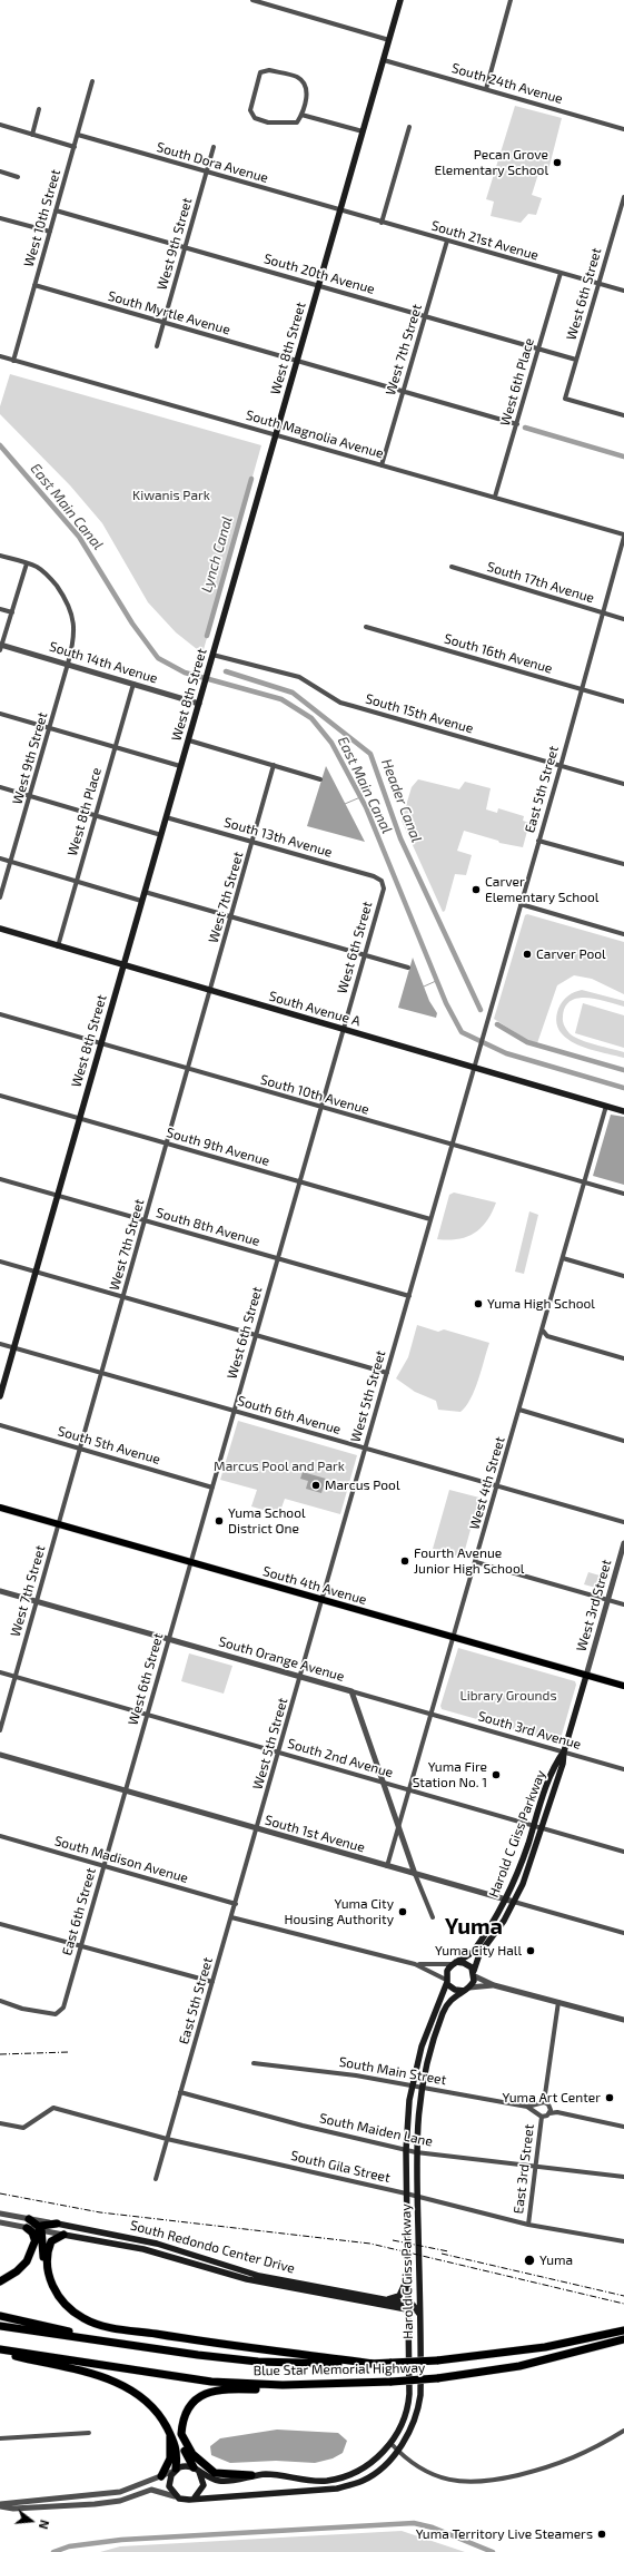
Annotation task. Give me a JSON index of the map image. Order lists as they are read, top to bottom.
{
  "streets": {
    "highway": ["Blue Star Memorial Highway"],
    "main road": [
      "West 8th Street",
      "South Avenue A",
      "South 4th Avenue",
      "Harold C Giss Parkway",
      "South Redondo Center Drive"
    ],
    "street": [
      "South 24th Avenue",
      "South Dora Avenue",
      "West 10th Street",
      "South 21st Avenue",
      "West 9th Street",
      "South 20th Avenue",
      "West 6th Street",
      "South Myrtle Avenue",
      "West 7th Street",
      "West 6th Place",
      "South Magnolia Avenue",
      "South 17th Avenue",
      "South 16th Avenue",
      "South 14th Avenue",
      "South 15th Avenue",
      "East 5th Street",
      "West 8th Place",
      "South 13th Avenue",
      "South 10th Avenue",
      "South 9th Avenue",
      "South 8th Avenue",
      "West 5th Street",
      "South 6th Avenue",
      "South 5th Avenue",
      "West 4th Street",
      "West 3rd Street",
      "South Orange Avenue",
      "South 3rd Avenue",
      "South 2nd Avenue",
      "South 1st Avenue",
      "South Madison Avenue",
      "East 6th Street",
      "South Main Street",
      "South Maiden Lane",
      "South Gila Street",
      "East 3rd Street"
    ]
  },
  "crossings": [
    ["South 24th Avenue", "West 8th Street"],
    ["South Dora Avenue", "West 10th Street"],
    ["South Dora Avenue", "South 21st Avenue"],
    ["South Dora Avenue", "West 9th Street"],
    ["South Dora Avenue", "West 8th Street"],
    ["West 10th Street", "South 20th Avenue"],
    ["West 10th Street", "South Myrtle Avenue"],
    ["West 10th Street", "South Magnolia Avenue"],
    ["South 21st Avenue", "West 6th Street"],
    ["South 21st Avenue", "West 8th Street"],
    ["South 21st Avenue", "West 7th Street"],
    ["South 21st Avenue", "West 6th Place"],
    ["West 9th Street", "South 20th Avenue"],
    ["West 9th Street", "South Myrtle Avenue"],
    ["West 9th Street", "South 14th Avenue"],
    ["South 20th Avenue", "West 6th Street"],
    ["South 20th Avenue", "West 8th Street"],
    ["South 20th Avenue", "West 7th Street"],
    ["South 20th Avenue", "West 6th Place"],
    ["West 6th Street", "South 13th Avenue"],
    ["West 6th Street", "South Avenue A"],
    ["West 6th Street", "South 10th Avenue"],
    ["West 6th Street", "South 9th Avenue"],
    ["West 6th Street", "South 8th Avenue"],
    ["West 6th Street", "South 6th Avenue"],
    ["West 6th Street", "South 5th Avenue"],
    ["West 6th Street", "South 4th Avenue"],
    ["West 6th Street", "South Orange Avenue"],
    ["West 6th Street", "South 2nd Avenue"],
    ["West 6th Street", "South 1st Avenue"],
    ["West 6th Street", "East 6th Street"],
    ["South Myrtle Avenue", "West 8th Street"],
    ["South Myrtle Avenue", "West 7th Street"],
    ["South Myrtle Avenue", "West 6th Place"],
    ["West 8th Street", "South Magnolia Avenue"],
    ["West 8th Street", "South 14th Avenue"],
    ["West 8th Street", "South 15th Avenue"],
    ["West 8th Street", "South 13th Avenue"],
    ["West 8th Street", "South Avenue A"],
    ["West 8th Street", "South 10th Avenue"],
    ["West 8th Street", "South 9th Avenue"],
    ["West 8th Street", "South 8th Avenue"],
    ["West 8th Street", "South 6th Avenue"],
    ["West 7th Street", "South Magnolia Avenue"],
    ["West 7th Street", "South 13th Avenue"],
    ["West 7th Street", "South Avenue A"],
    ["West 7th Street", "South 10th Avenue"],
    ["West 7th Street", "South 9th Avenue"],
    ["West 7th Street", "South 8th Avenue"],
    ["West 7th Street", "South 6th Avenue"],
    ["West 7th Street", "South 5th Avenue"],
    ["West 7th Street", "South 4th Avenue"],
    ["West 7th Street", "South Orange Avenue"],
    ["West 7th Street", "South 2nd Avenue"],
    ["West 6th Place", "South Magnolia Avenue"],
    ["South Magnolia Avenue", "East 5th Street"],
    ["South 17th Avenue", "East 5th Street"],
    ["South 16th Avenue", "East 5th Street"],
    ["South 14th Avenue", "West 8th Place"],
    ["South 15th Avenue", "East 5th Street"],
    ["East 5th Street", "West 5th Street"],
    ["East 5th Street", "South 1st Avenue"],
    ["East 5th Street", "South Madison Avenue"],
    ["East 5th Street", "South Maiden Lane"],
    ["East 5th Street", "South Gila Street"],
    ["West 8th Place", "South Avenue A"],
    ["South Avenue A", "West 5th Street"],
    ["South Avenue A", "West 4th Street"],
    ["South 10th Avenue", "West 5th Street"],
    ["South 10th Avenue", "West 4th Street"],
    ["South 9th Avenue", "West 5th Street"],
    ["South 8th Avenue", "West 5th Street"],
    ["West 5th Street", "South 6th Avenue"],
    ["West 5th Street", "South 4th Avenue"],
    ["West 5th Street", "South Orange Avenue"],
    ["West 5th Street", "South 2nd Avenue"],
    ["West 5th Street", "South 1st Avenue"],
    ["South 6th Avenue", "West 4th Street"],
    ["West 4th Street", "South 4th Avenue"],
    ["West 4th Street", "South Orange Avenue"],
    ["West 4th Street", "South 3rd Avenue"],
    ["West 4th Street", "South 2nd Avenue"],
    ["West 4th Street", "South 1st Avenue"],
    ["South 4th Avenue", "West 3rd Street"],
    ["South 4th Avenue", "Harold C Giss Parkway"],
    ["West 3rd Street", "Harold C Giss Parkway"],
    ["South Orange Avenue", "South 3rd Avenue"],
    ["South Orange Avenue", "South 2nd Avenue"],
    ["South Orange Avenue", "South 1st Avenue"],
    ["South 3rd Avenue", "Harold C Giss Parkway"],
    ["South 2nd Avenue", "Harold C Giss Parkway"],
    ["South 1st Avenue", "Harold C Giss Parkway"],
    ["South 1st Avenue", "East 6th Street"],
    ["Harold C Giss Parkway", "South Main Street"],
    ["Harold C Giss Parkway", "South Maiden Lane"],
    ["Harold C Giss Parkway", "South Gila Street"],
    ["Harold C Giss Parkway", "South Redondo Center Drive"],
    ["South Madison Avenue", "East 6th Street"],
    ["South Main Street", "East 3rd Street"],
    ["South Maiden Lane", "East 3rd Street"],
    ["South Gila Street", "East 3rd Street"]
  ],
  "districts": ["Yuma"],
  "water": ["East Main Canal", "Lynch Canal", "Header Canal"],
  "parks": ["Kiwanis Park", "Marcus Pool and Park", "Library Grounds"],
  "places": [
    "Pecan Grove Elementary School",
    "Carver Elementary School",
    "Carver Pool",
    "Yuma High School",
    "Marcus Pool",
    "Yuma School District One",
    "Fourth Avenue Junior High School",
    "Yuma Fire Station No. 1",
    "Yuma City Housing Authority",
    "Yuma City Hall",
    "Yuma Art Center",
    "Yuma",
    "Yuma Territory Live Steamers"
  ],
  "north": "right"
}
